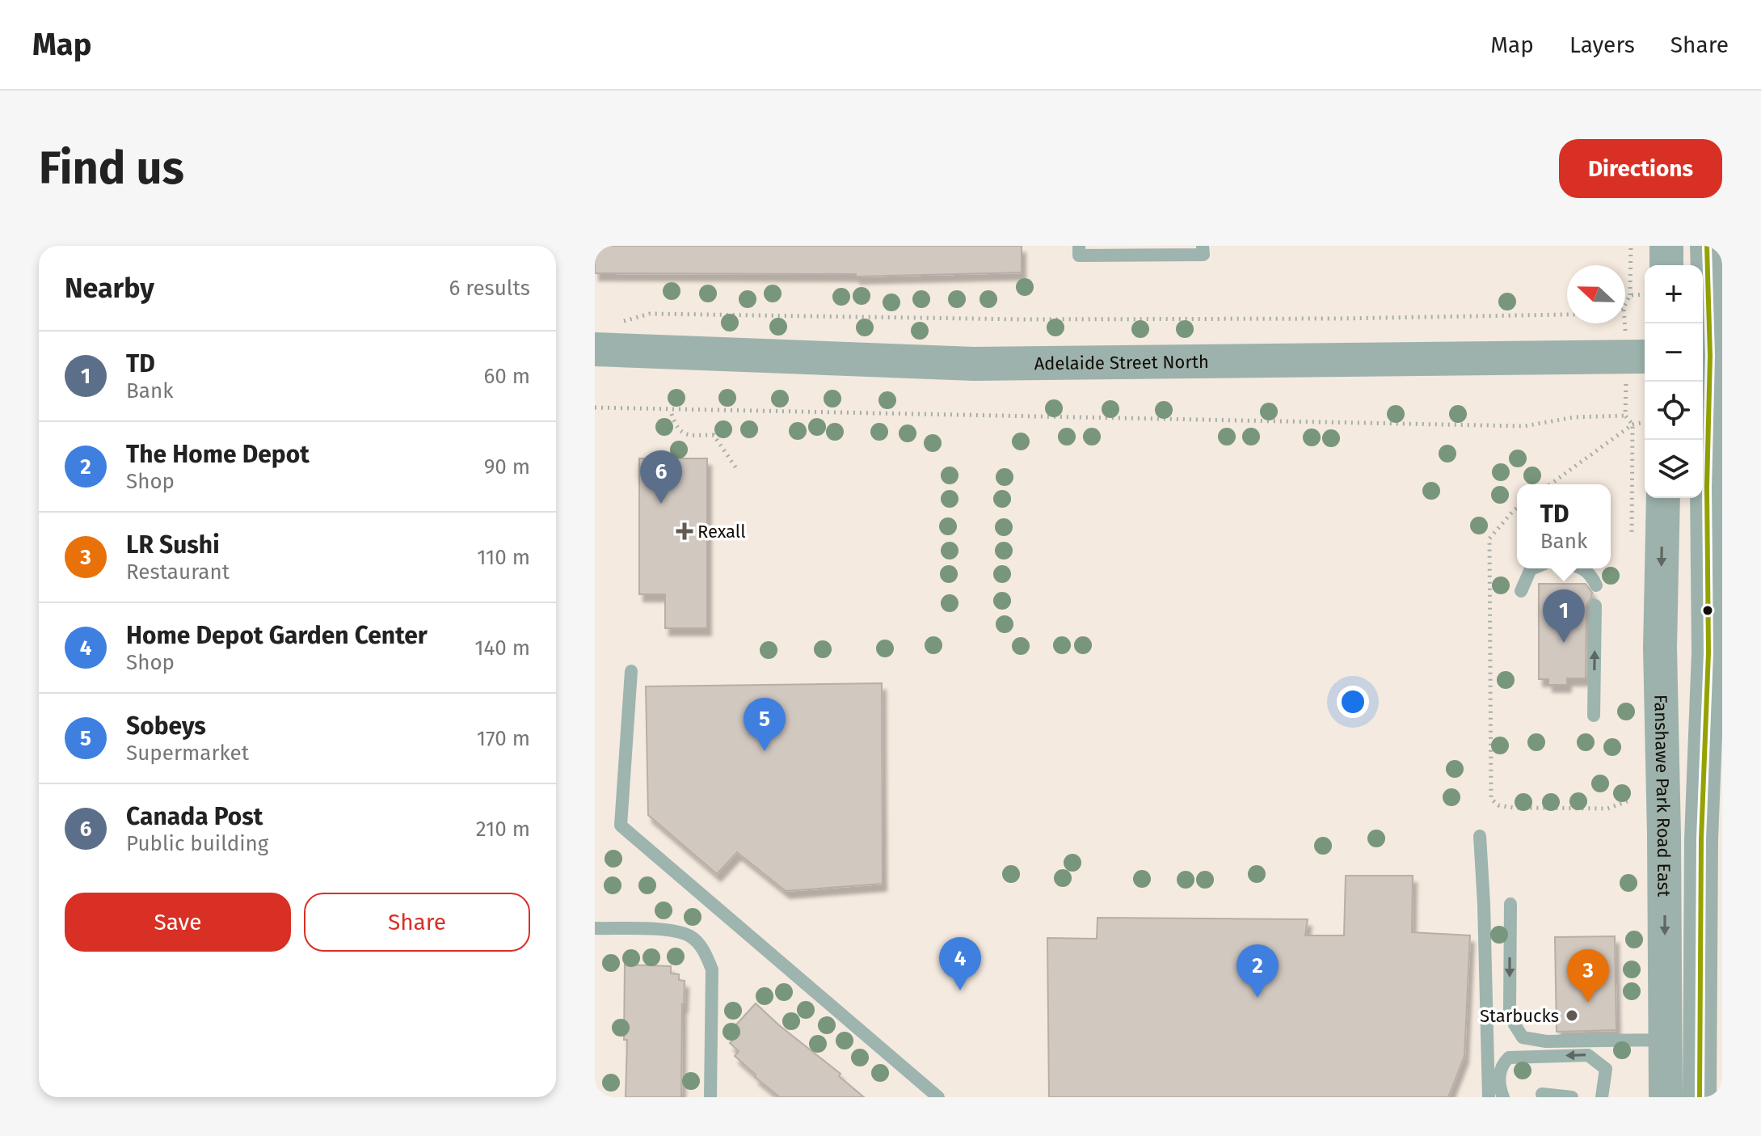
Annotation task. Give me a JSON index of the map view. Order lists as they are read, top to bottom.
{
  "streets": {
    "main road": ["Adelaide Street North", "Fanshawe Park Road East"]
  },
  "places": {
    "health": ["Rexall"],
    "other": ["Starbucks"]
  },
  "north": "left",
  "page": {
    "header": "Map",
    "nav": ["Map", "Layers", "Share"],
    "buttons": [
      "Directions",
      ["Save", "Share"]
    ],
    "title": "Find us",
    "heading": ["Nearby", "6 results"],
    "map_buttons": ["+", "−"],
    "list": [
      {
        "mark": "1",
        "name": "TD",
        "note": "Bank",
        "value": "60 m"
      },
      {
        "mark": "2",
        "name": "The Home Depot",
        "note": "Shop",
        "value": "90 m"
      },
      {
        "mark": "3",
        "name": "LR Sushi",
        "note": "Restaurant",
        "value": "110 m"
      },
      {
        "mark": "4",
        "name": "Home Depot Garden Center",
        "note": "Shop",
        "value": "140 m"
      },
      {
        "mark": "5",
        "name": "Sobeys",
        "note": "Supermarket",
        "value": "170 m"
      },
      {
        "mark": "6",
        "name": "Canada Post",
        "note": "Public building",
        "value": "210 m"
      }
    ],
    "pins": [
      "6",
      "1",
      "5",
      "4",
      "2",
      "3"
    ],
    "popup": ["TD", "Bank"]
  }
}
